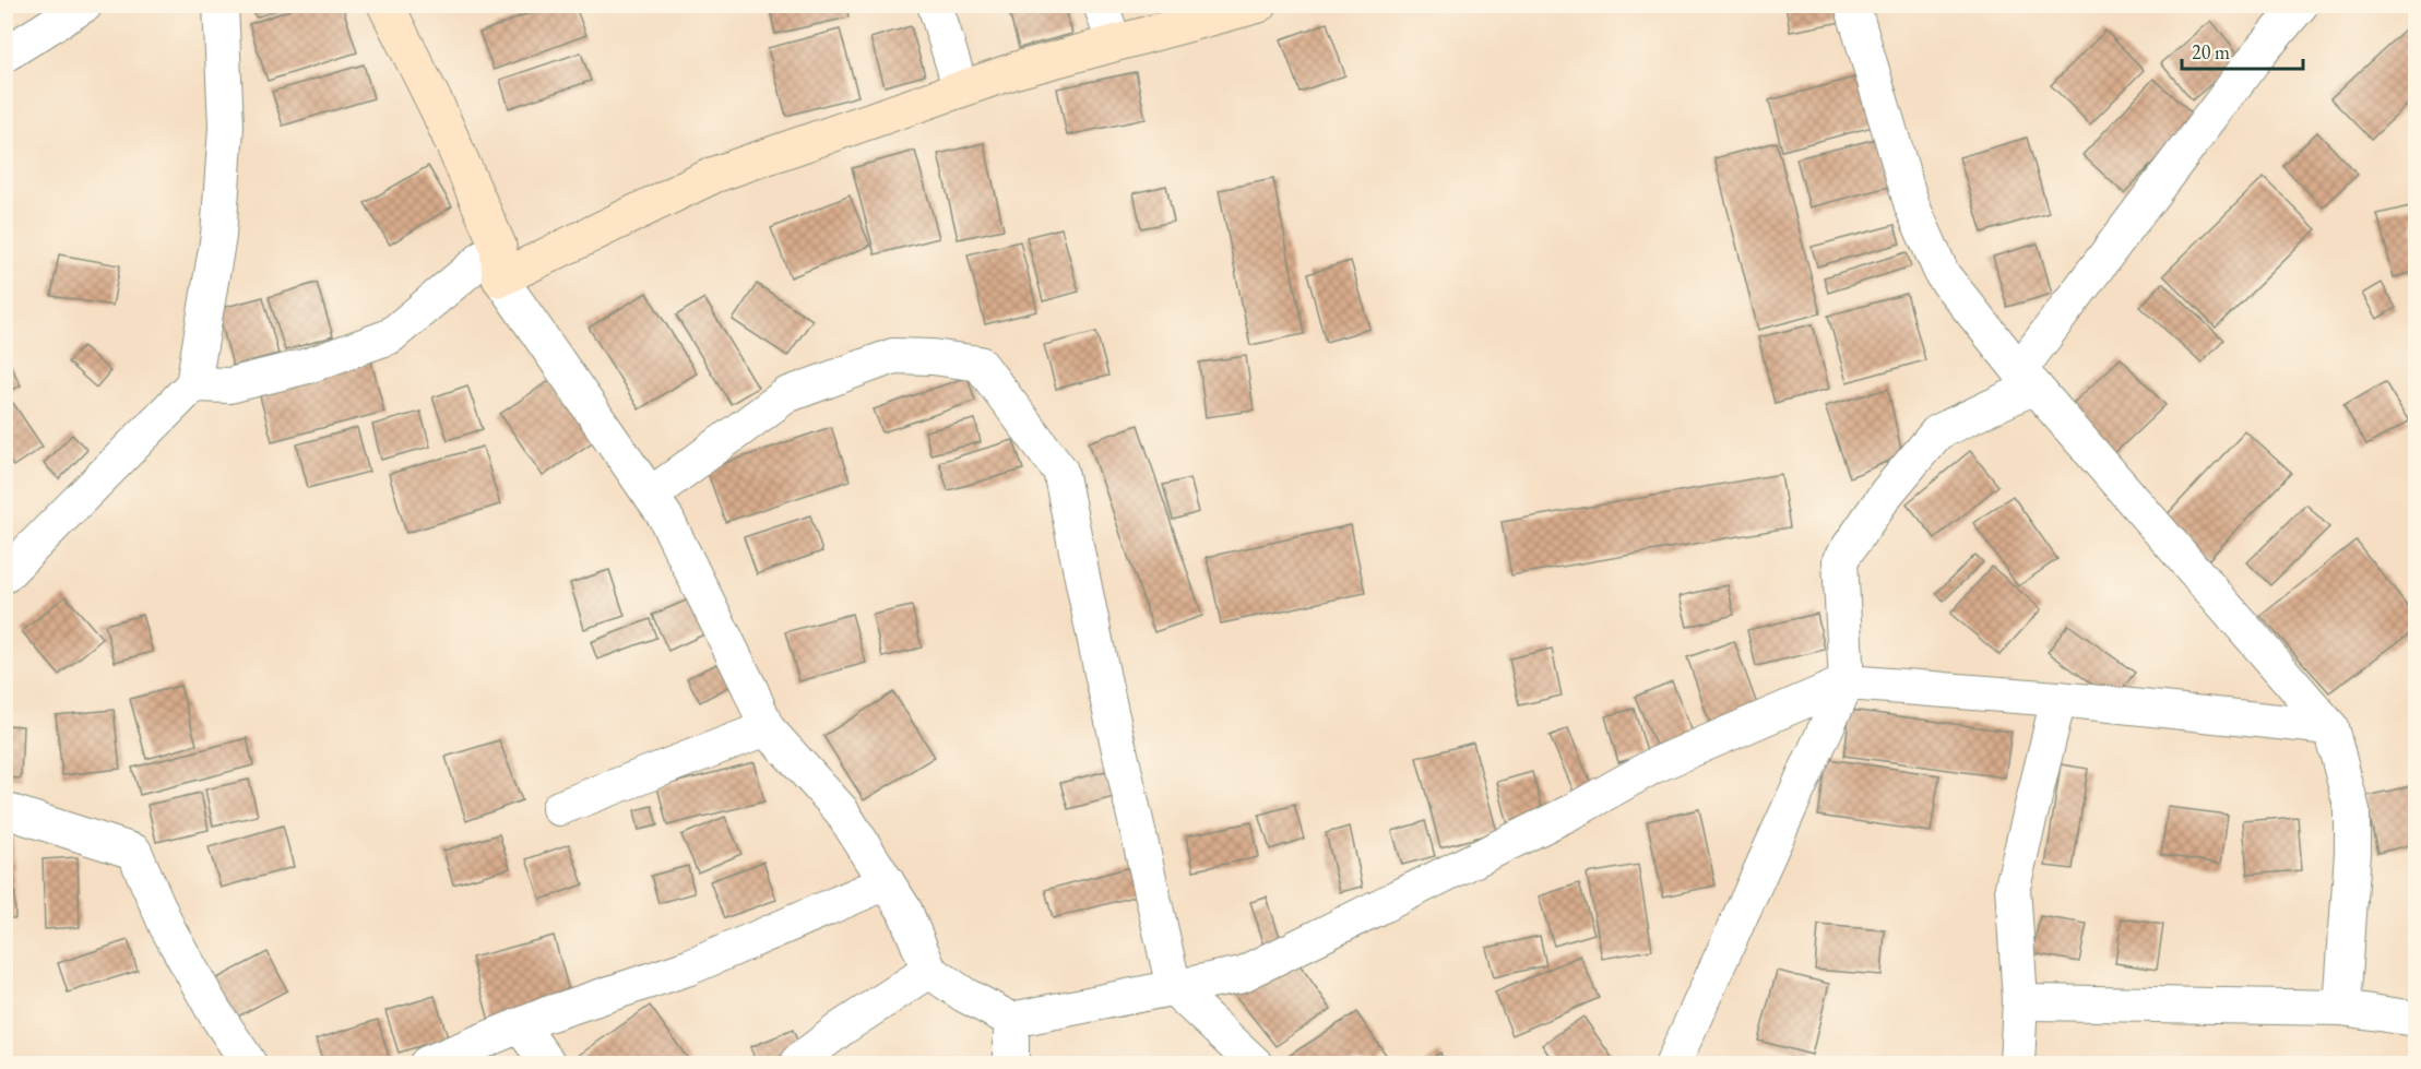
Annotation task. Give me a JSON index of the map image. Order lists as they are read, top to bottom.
{
  "scale_bar": "20 m"
}
